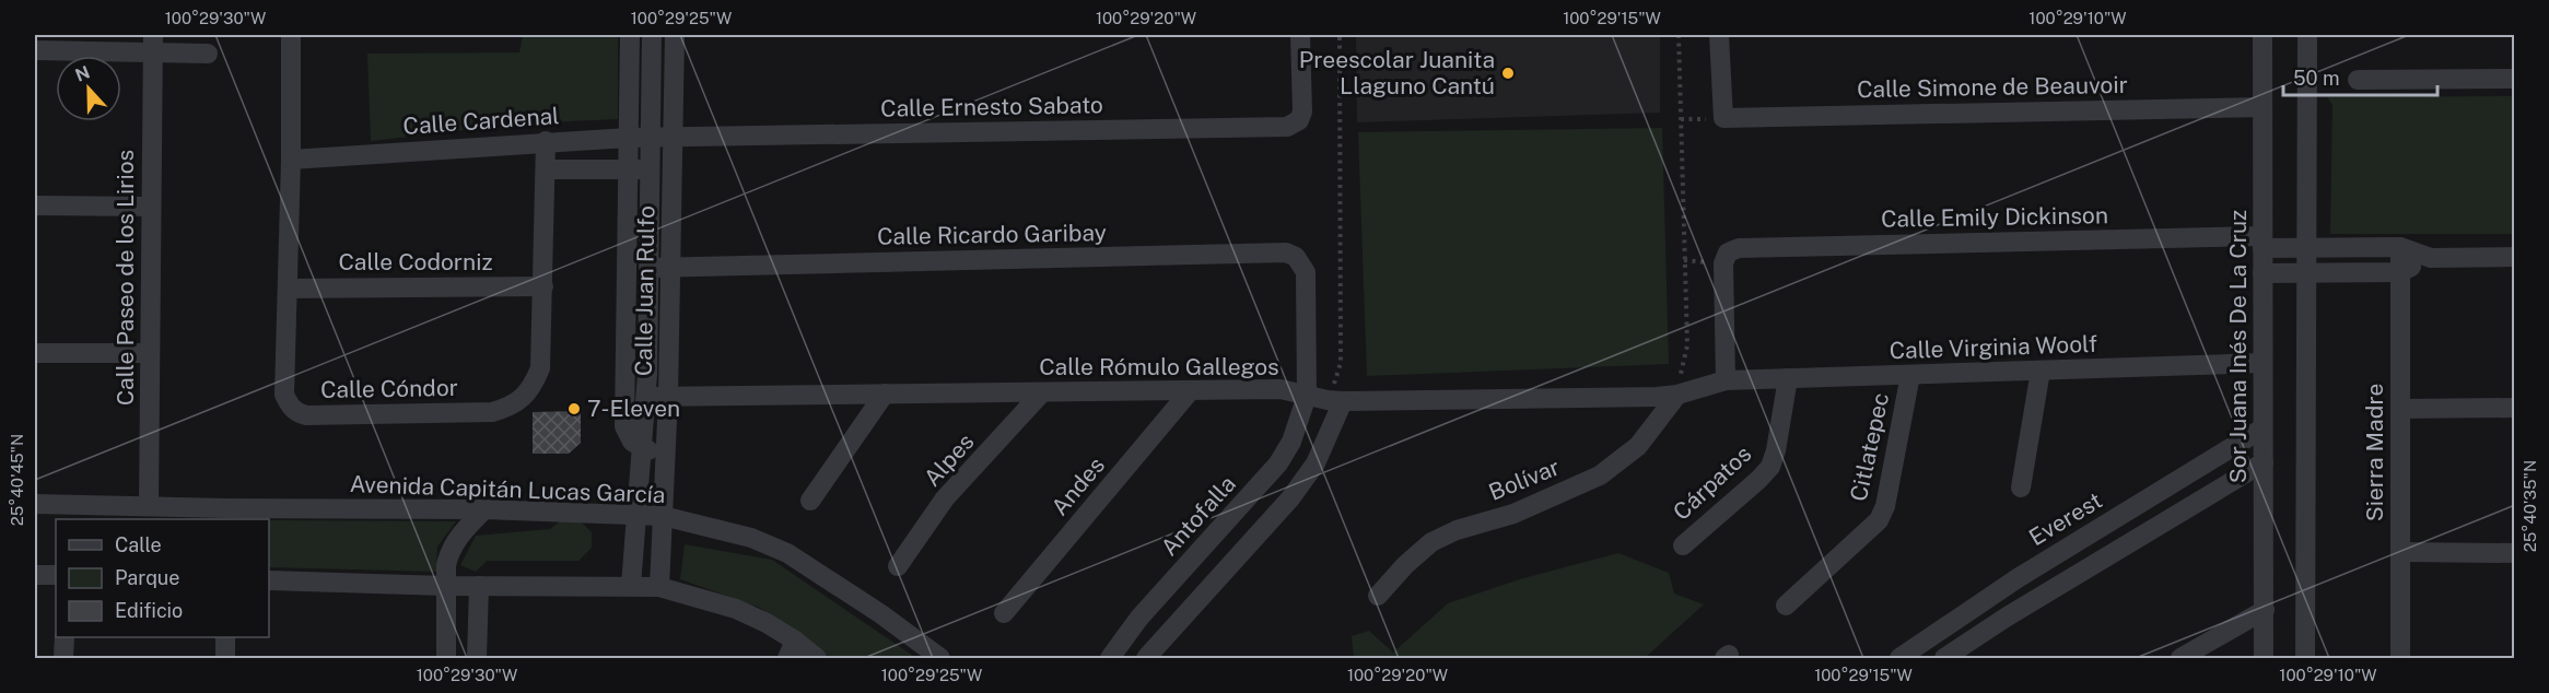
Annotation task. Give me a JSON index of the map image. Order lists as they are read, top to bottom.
{
  "streets": {
    "street": [
      "Calle Simone de Beauvoir",
      "Calle Ernesto Sabato",
      "Calle Cardenal",
      "Calle Emily Dickinson",
      "Calle Ricardo Garibay",
      "Calle Codorniz",
      "Calle Paseo de los Lirios",
      "Calle Juan Rulfo",
      "Sor Juana Inés De La Cruz",
      "Calle Virginia Woolf",
      "Calle Rómulo Gallegos",
      "Calle Cóndor",
      "Citlatepec",
      "Sierra Madre",
      "Alpes",
      "Bolívar",
      "Cárpatos",
      "Andes",
      "Avenida Capitán Lucas García",
      "Antofalla",
      "Everest"
    ]
  },
  "crossings": [
    ["Calle Simone de Beauvoir", "Sor Juana Inés De La Cruz"],
    ["Calle Ernesto Sabato", "Calle Cardenal"],
    ["Calle Ernesto Sabato", "Calle Juan Rulfo"],
    ["Calle Cardenal", "Calle Juan Rulfo"],
    ["Calle Cardenal", "Calle Cóndor"],
    ["Calle Emily Dickinson", "Sor Juana Inés De La Cruz"],
    ["Calle Emily Dickinson", "Calle Virginia Woolf"],
    ["Calle Emily Dickinson", "Calle Rómulo Gallegos"],
    ["Calle Emily Dickinson", "Sierra Madre"],
    ["Calle Ricardo Garibay", "Calle Juan Rulfo"],
    ["Calle Ricardo Garibay", "Antofalla"],
    ["Calle Codorniz", "Calle Cóndor"],
    ["Calle Paseo de los Lirios", "Avenida Capitán Lucas García"],
    ["Calle Juan Rulfo", "Calle Rómulo Gallegos"],
    ["Calle Juan Rulfo", "Avenida Capitán Lucas García"],
    ["Sor Juana Inés De La Cruz", "Calle Virginia Woolf"],
    ["Sor Juana Inés De La Cruz", "Everest"],
    ["Calle Virginia Woolf", "Calle Rómulo Gallegos"],
    ["Calle Virginia Woolf", "Citlatepec"],
    ["Calle Virginia Woolf", "Cárpatos"],
    ["Calle Rómulo Gallegos", "Alpes"],
    ["Calle Rómulo Gallegos", "Bolívar"],
    ["Calle Rómulo Gallegos", "Andes"],
    ["Calle Rómulo Gallegos", "Antofalla"]
  ],
  "places": ["Preescolar Juanita Llaguno Cantú", "7-Eleven"],
  "legend": ["Calle", "Parque", "Edificio"],
  "scale_bar": "50 m",
  "north": "top",
  "coordinates": [
    "100°29'30\"W",
    "100°29'25\"W",
    "100°29'20\"W",
    "100°29'15\"W",
    "100°29'10\"W",
    "25°40'45\"N",
    "25°40'35\"N"
  ]
}
